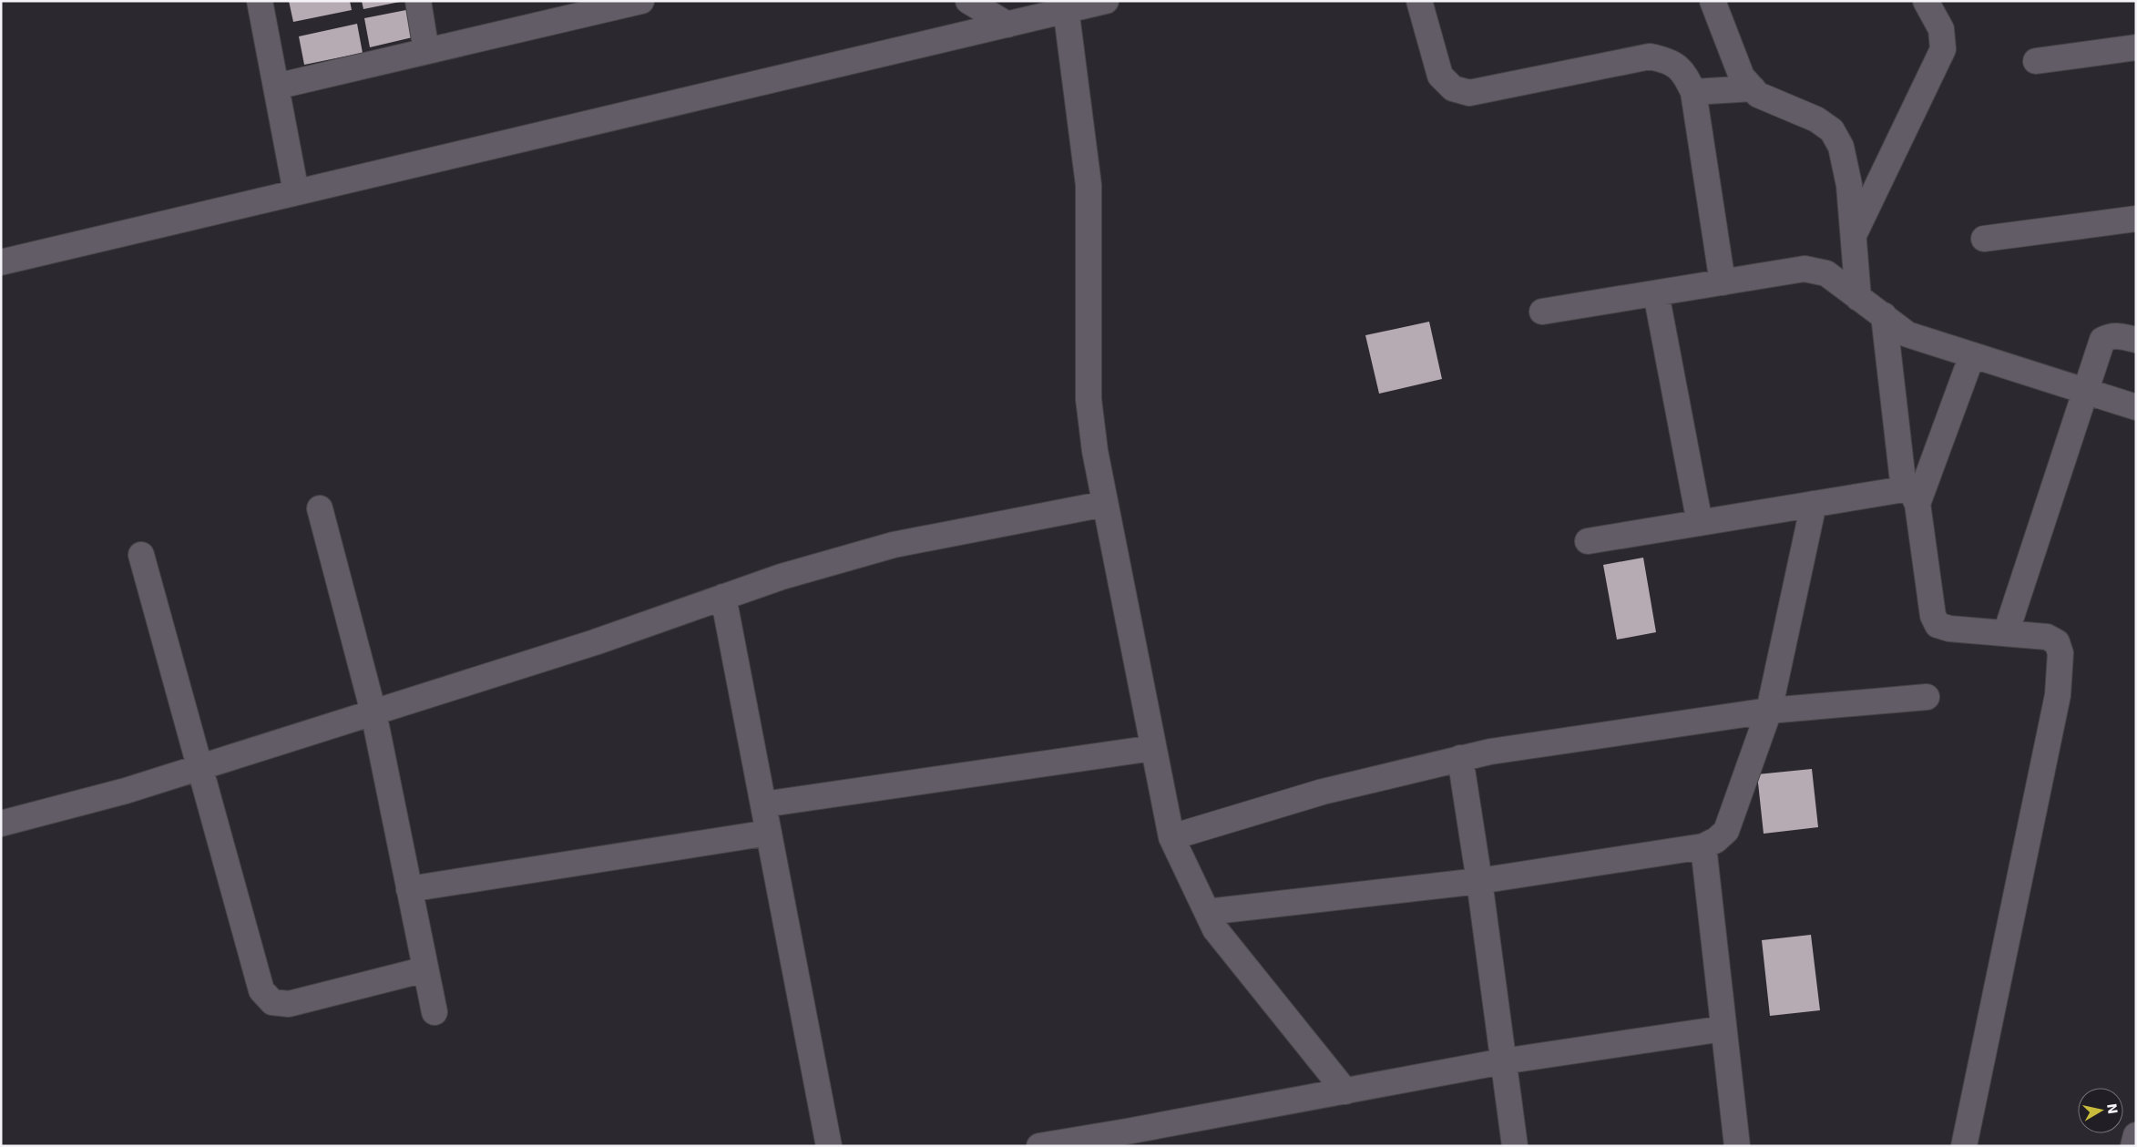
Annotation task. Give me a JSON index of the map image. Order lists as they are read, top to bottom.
{
  "north": "right"
}
